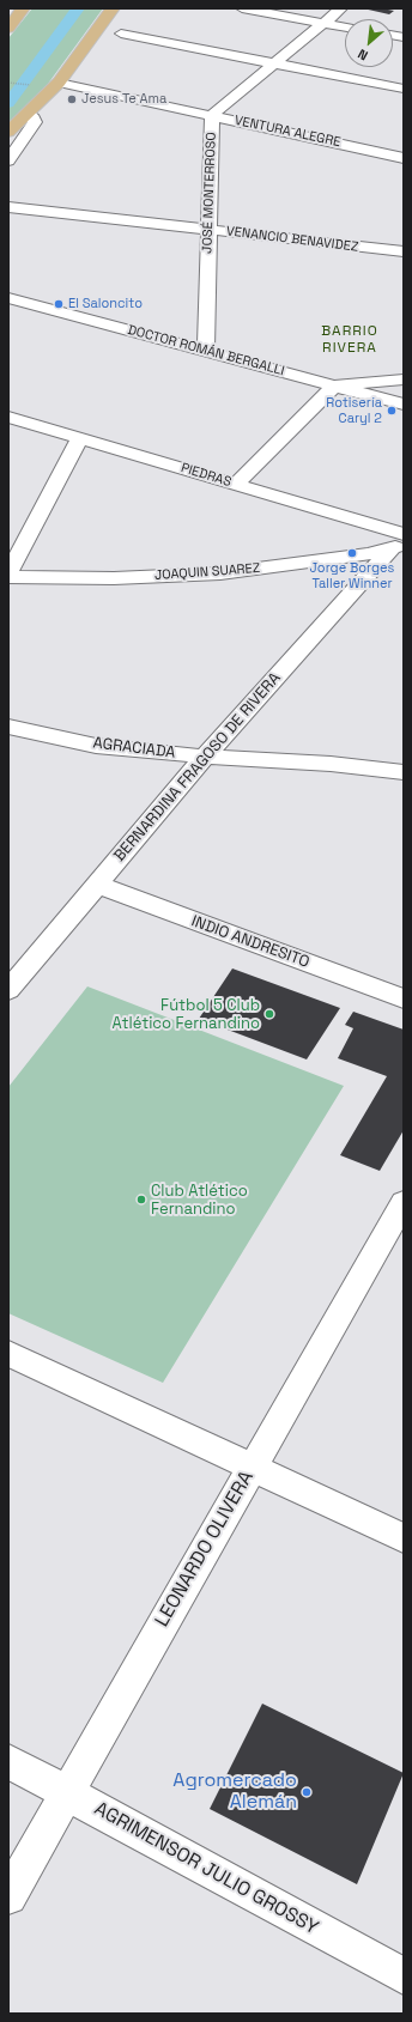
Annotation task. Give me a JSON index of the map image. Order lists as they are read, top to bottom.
{
  "streets": {
    "street": [
      "VENTURA ALEGRE",
      "JOSÉ MONTERROSO",
      "VENANCIO BENAVIDEZ",
      "DOCTOR ROMÁN BERGALLI",
      "PIEDRAS",
      "JOAQUIN SUAREZ",
      "AGRACIADA",
      "BERNARDINA FRAGOSO DE RIVERA",
      "INDIO ANDRESITO",
      "LEONARDO OLIVERA",
      "AGRIMENSOR JULIO GROSSY"
    ]
  },
  "crossings": [
    ["VENTURA ALEGRE", "JOSÉ MONTERROSO"],
    ["JOSÉ MONTERROSO", "VENANCIO BENAVIDEZ"],
    ["JOSÉ MONTERROSO", "DOCTOR ROMÁN BERGALLI"],
    ["PIEDRAS", "JOAQUIN SUAREZ"],
    ["PIEDRAS", "BERNARDINA FRAGOSO DE RIVERA"],
    ["JOAQUIN SUAREZ", "BERNARDINA FRAGOSO DE RIVERA"],
    ["AGRACIADA", "BERNARDINA FRAGOSO DE RIVERA"],
    ["BERNARDINA FRAGOSO DE RIVERA", "INDIO ANDRESITO"],
    ["LEONARDO OLIVERA", "AGRIMENSOR JULIO GROSSY"]
  ],
  "districts": ["BARRIO RIVERA"],
  "places": [
    "Jesus Te Ama",
    "El Saloncito",
    "Rotisería Caryl 2",
    "Jorge Borges Taller Winner",
    "Fútbol 5 Club Atlético Fernandino",
    "Club Atlético Fernandino",
    "Agromercado Alemán"
  ],
  "north": "bottom left"
}
